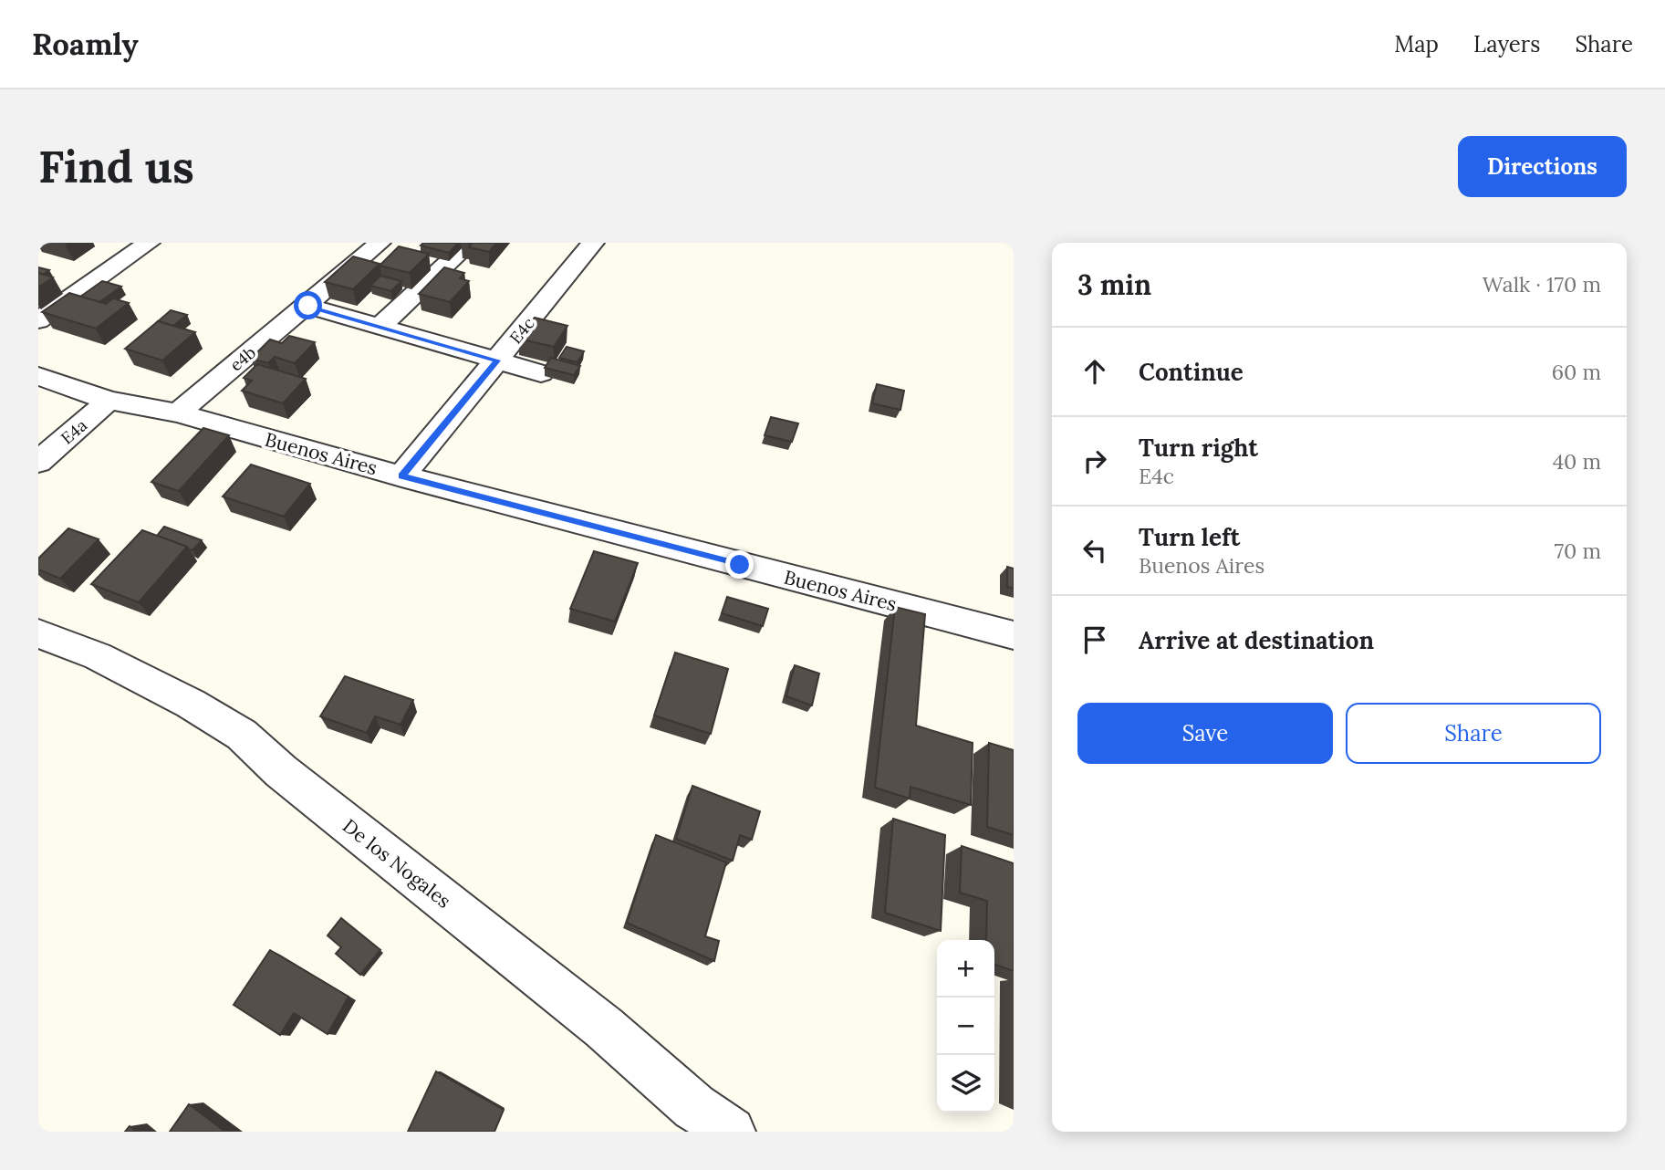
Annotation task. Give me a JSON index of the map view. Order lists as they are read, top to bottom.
{
  "streets": {
    "street": [
      "E4c",
      "e4b",
      "E4a",
      "Buenos Aires",
      "De los Nogales"
    ]
  },
  "crossings": [
    ["E4c", "Buenos Aires"],
    ["e4b", "Buenos Aires"],
    ["E4a", "Buenos Aires"]
  ],
  "page": {
    "header": "Roamly",
    "nav": ["Map", "Layers", "Share"],
    "buttons": [
      "Directions",
      ["Save", "Share"]
    ],
    "title": "Find us",
    "heading": ["3 min", "Walk · 170 m"],
    "list": [
      ["Continue", "60 m"],
      ["Turn right", "E4c", "40 m"],
      ["Turn left", "Buenos Aires", "70 m"],
      "Arrive at destination"
    ],
    "map_buttons": ["+", "−"]
  }
}
